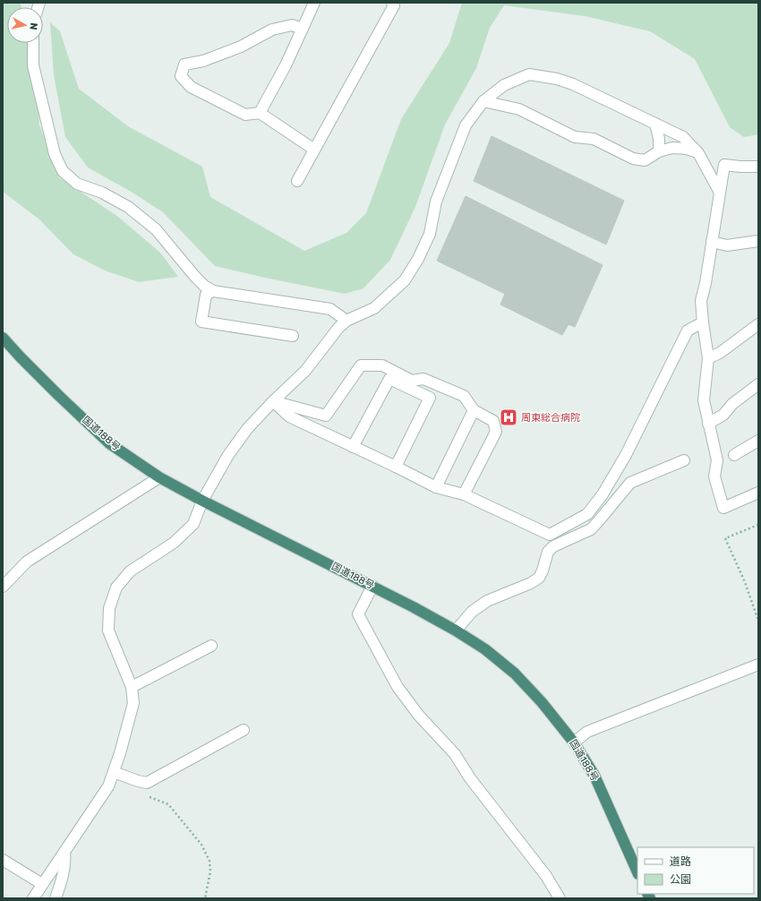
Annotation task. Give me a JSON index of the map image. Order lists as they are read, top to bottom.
{
  "streets": {
    "highway": ["国道188号"]
  },
  "places": {
    "hospital": ["周東総合病院"]
  },
  "legend": ["道路", "公園"],
  "north": "right"
}
